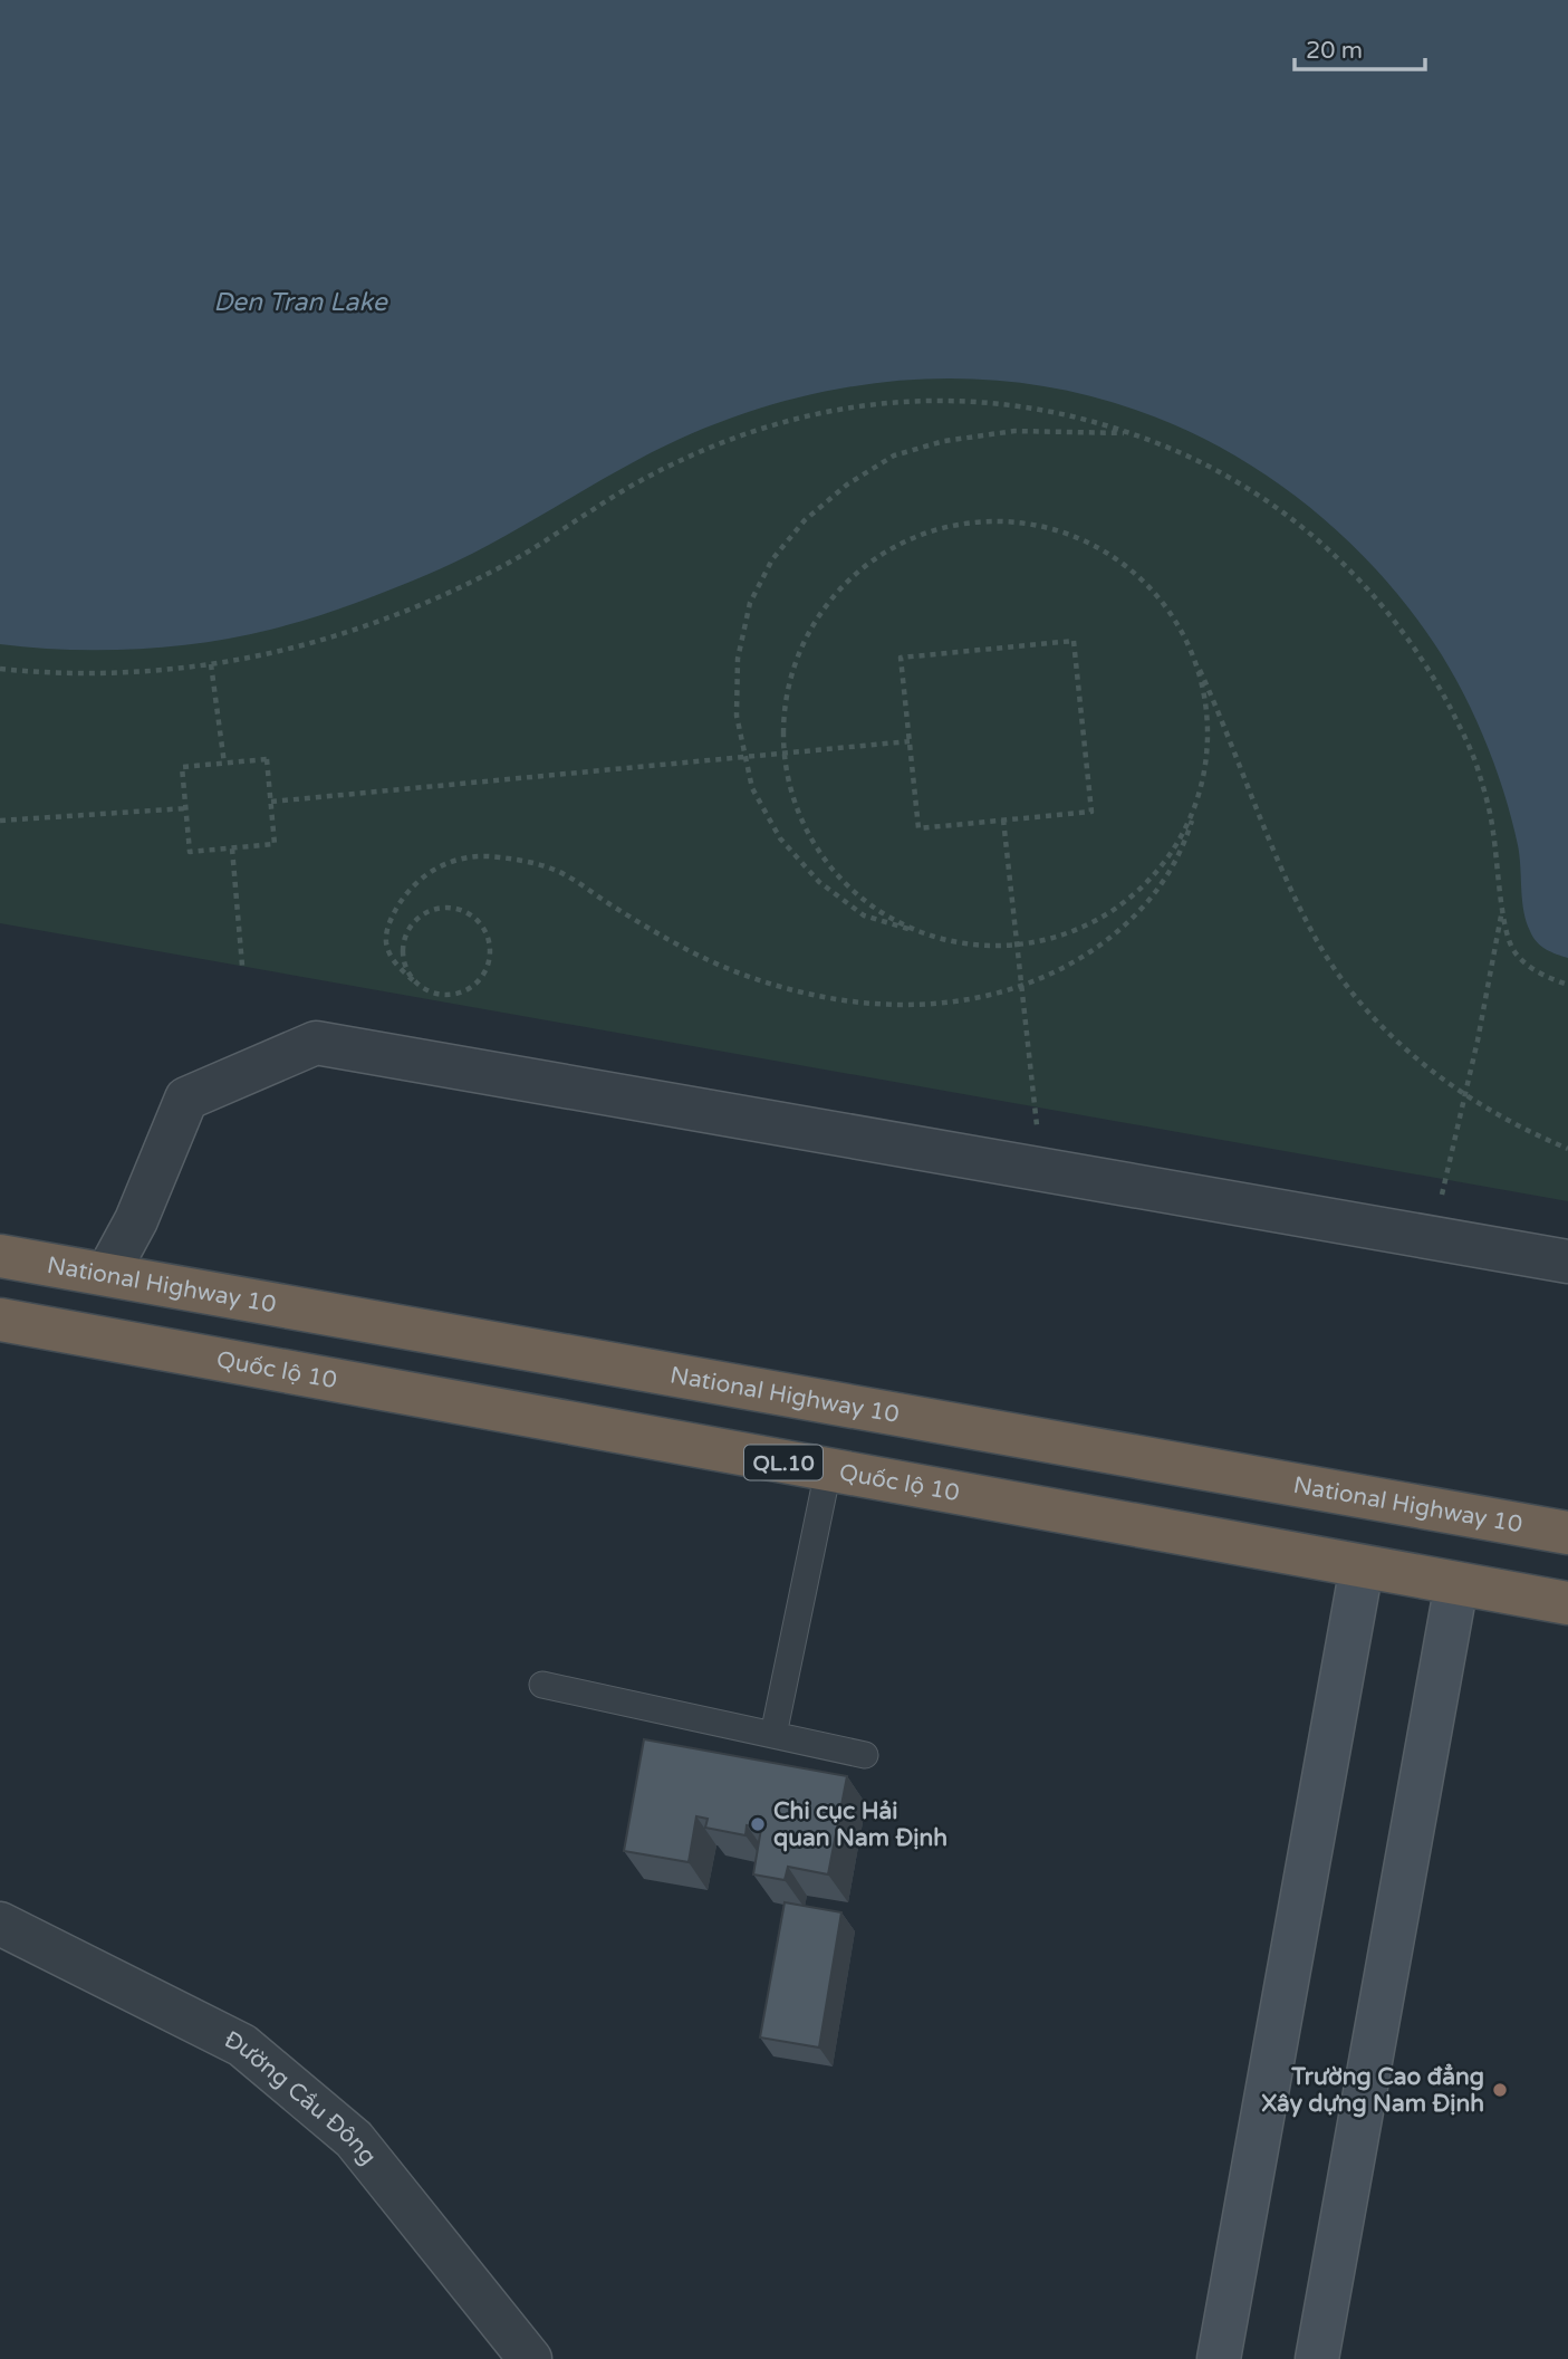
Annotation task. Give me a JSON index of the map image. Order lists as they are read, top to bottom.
{
  "streets": {
    "highway": ["National Highway 10", "Quốc lộ 10", "QL.10"],
    "street": ["Đường Cầu Đông"]
  },
  "water": ["Den Tran Lake"],
  "places": ["Chi cục Hải quan Nam Định", "Trường Cao đẳng Xây dựng Nam Định"],
  "scale_bar": "20 m"
}
